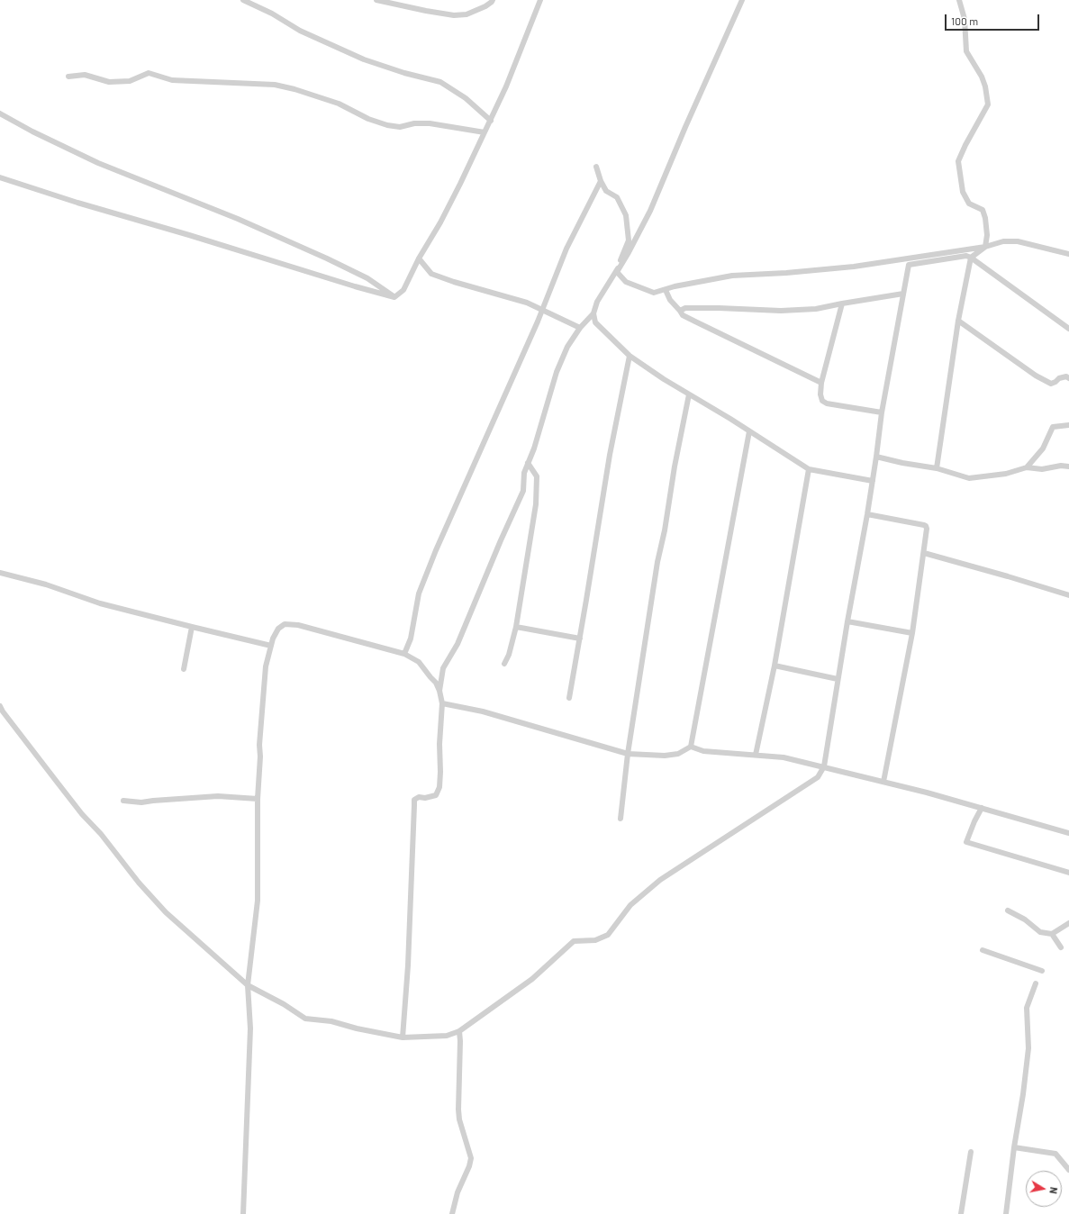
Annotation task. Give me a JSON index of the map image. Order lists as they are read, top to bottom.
{
  "scale_bar": "100 m",
  "north": "right"
}
